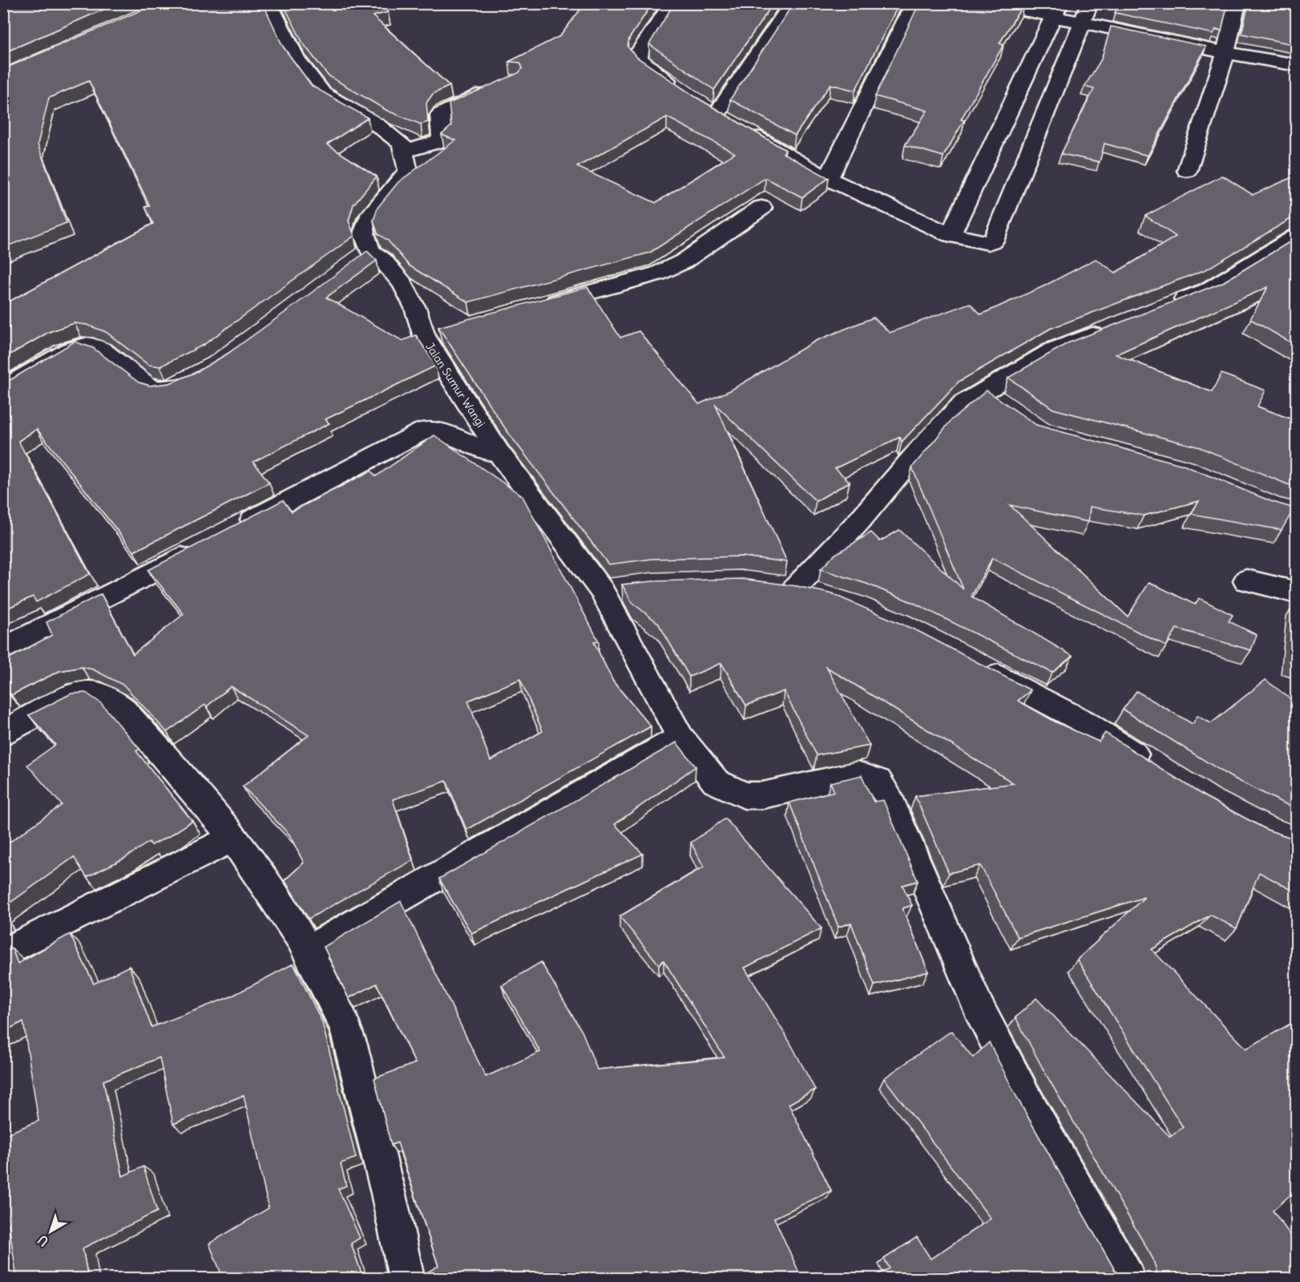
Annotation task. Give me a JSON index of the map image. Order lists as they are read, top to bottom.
{
  "streets": {
    "street": ["Jalan Sumur Wangi"]
  },
  "north": "bottom left"
}
